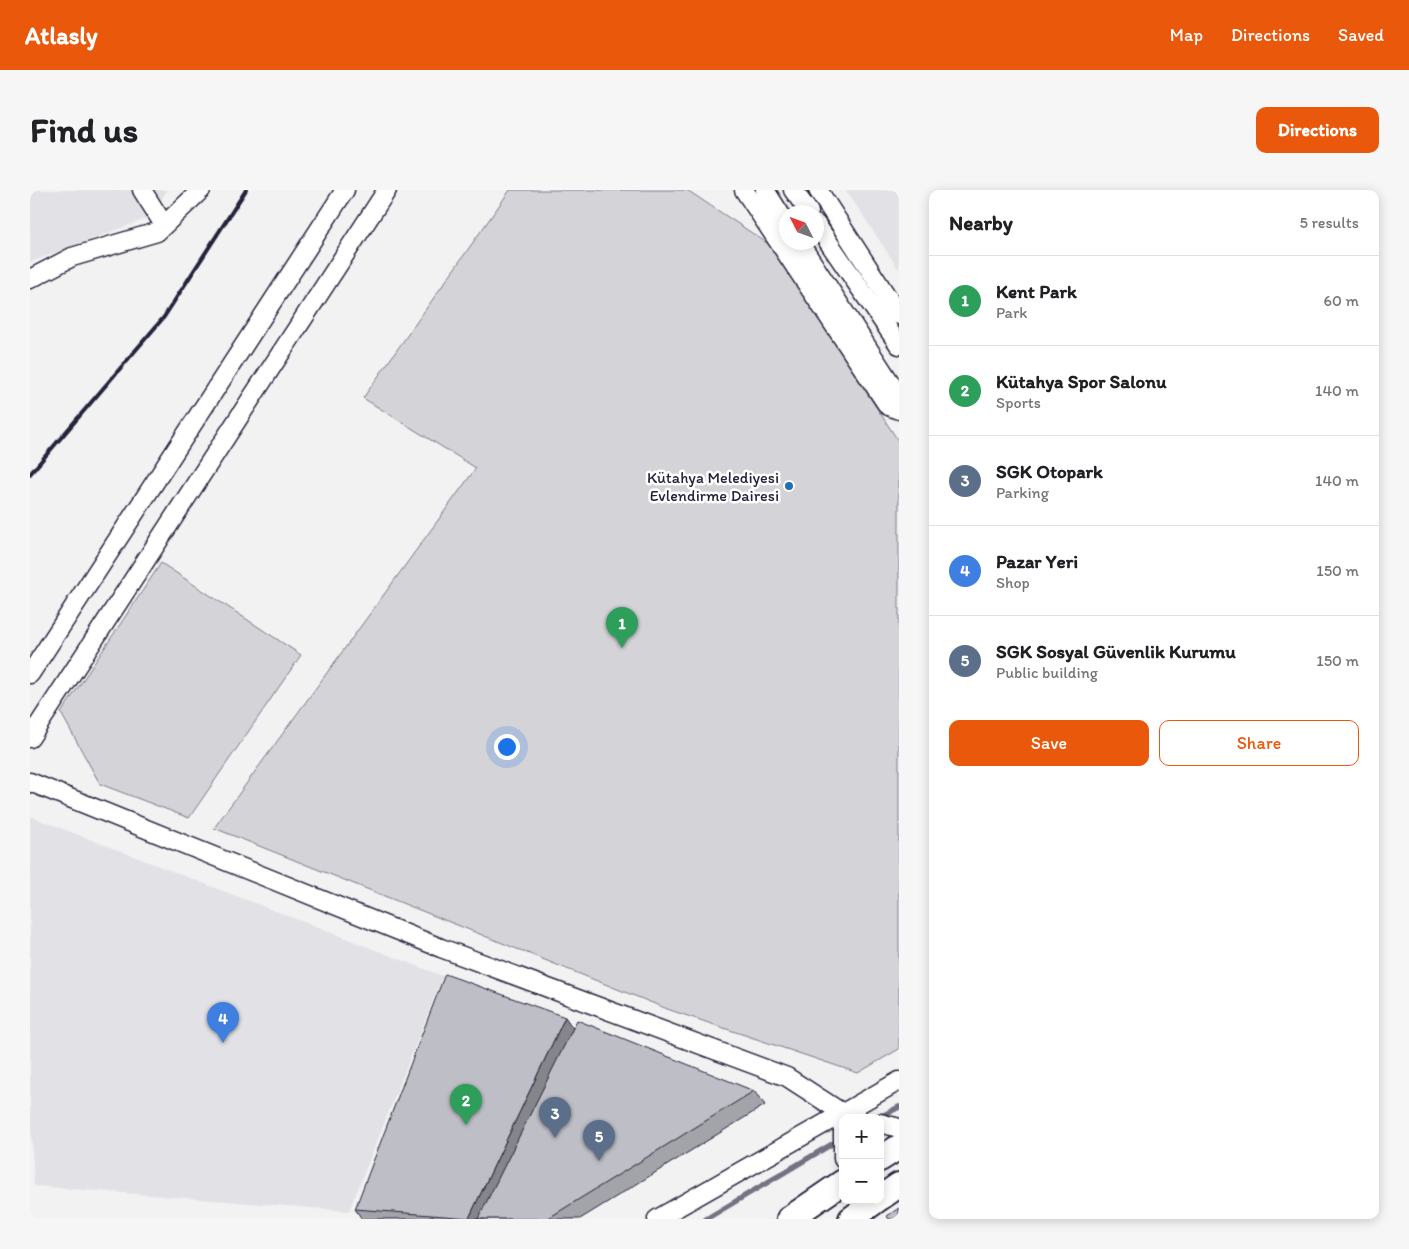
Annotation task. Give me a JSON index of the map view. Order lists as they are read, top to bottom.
{
  "places": ["Kütahya Melediyesi Evlendirme Dairesi"],
  "north": "top left",
  "page": {
    "header": "Atlasly",
    "nav": ["Map", "Directions", "Saved"],
    "buttons": [
      "Directions",
      ["Save", "Share"]
    ],
    "title": "Find us",
    "heading": ["Nearby", "5 results"],
    "list": [
      {
        "mark": "1",
        "name": "Kent Park",
        "note": "Park",
        "value": "60 m"
      },
      {
        "mark": "2",
        "name": "Kütahya Spor Salonu",
        "note": "Sports",
        "value": "140 m"
      },
      {
        "mark": "3",
        "name": "SGK Otopark",
        "note": "Parking",
        "value": "140 m"
      },
      {
        "mark": "4",
        "name": "Pazar Yeri",
        "note": "Shop",
        "value": "150 m"
      },
      {
        "mark": "5",
        "name": "SGK Sosyal Güvenlik Kurumu",
        "note": "Public building",
        "value": "150 m"
      }
    ],
    "pins": [
      "1",
      "4",
      "2",
      "3",
      "5"
    ],
    "map_buttons": ["+", "−"]
  }
}
